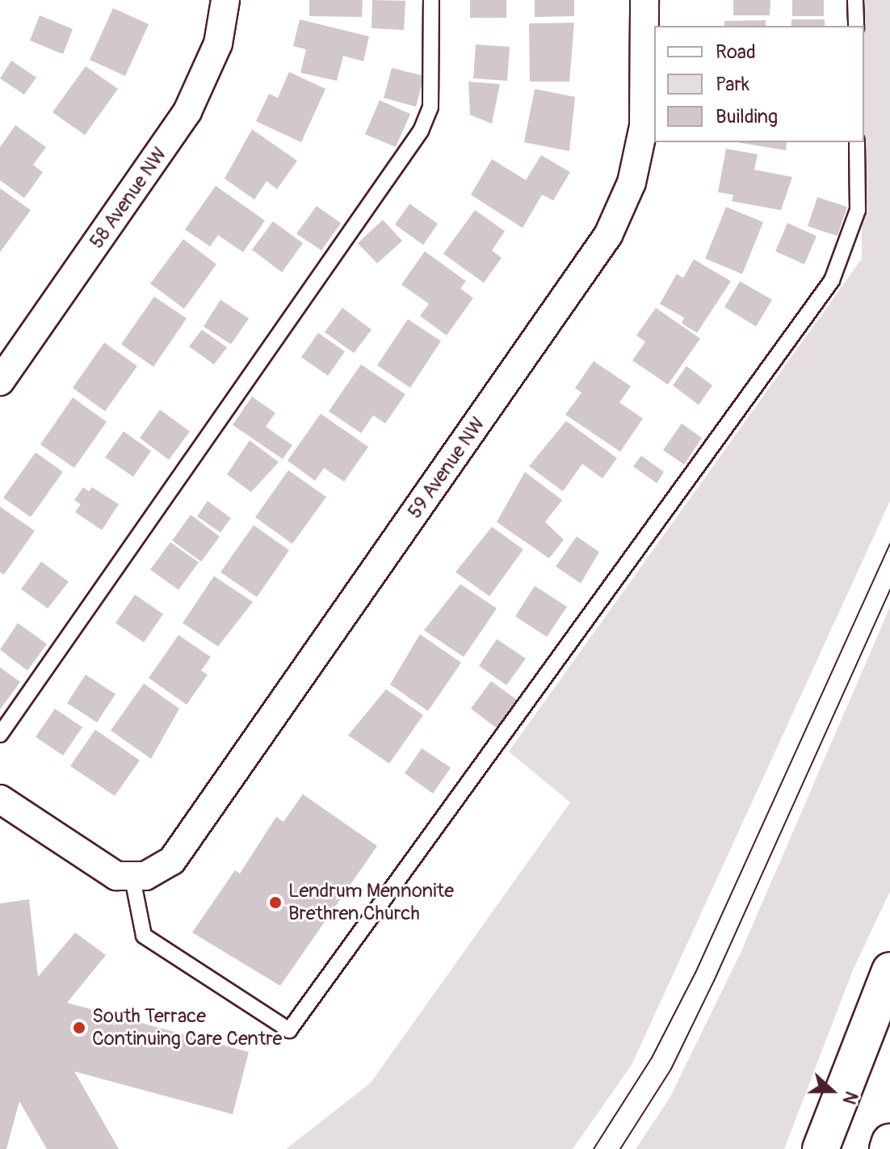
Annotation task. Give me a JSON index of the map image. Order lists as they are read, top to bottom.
{
  "streets": {
    "street": ["58 Avenue NW", "59 Avenue NW"]
  },
  "places": ["Lendrum Mennonite Brethren Church", "South Terrace Continuing Care Centre"],
  "legend": ["Road", "Park", "Building"],
  "north": "right"
}
